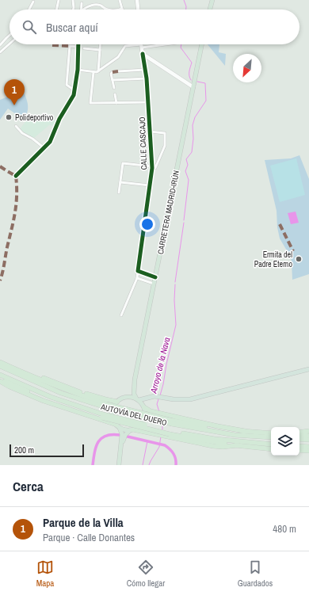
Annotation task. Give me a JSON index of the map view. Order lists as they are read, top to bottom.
{
  "streets": {
    "highway": ["CARRETERA MADRID-IRÚN", "AUTOVÍA DEL DUERO"],
    "main road": ["CALLE CASCAJO"]
  },
  "water": ["Arroyo de la Nava"],
  "places": ["Polideportivo", "Ermita del Padre Eterno"],
  "scale_bar": "200 m",
  "north": "bottom left",
  "page": {
    "search": "Buscar aquí",
    "pins": "1",
    "scale": "200 m",
    "heading": "Cerca",
    "list": [
      {
        "mark": "1",
        "name": "Parque de la Villa",
        "note": "Parque · Calle Donantes",
        "value": "480 m"
      }
    ],
    "nav": ["Mapa", "Cómo llegar", "Guardados"]
  }
}
